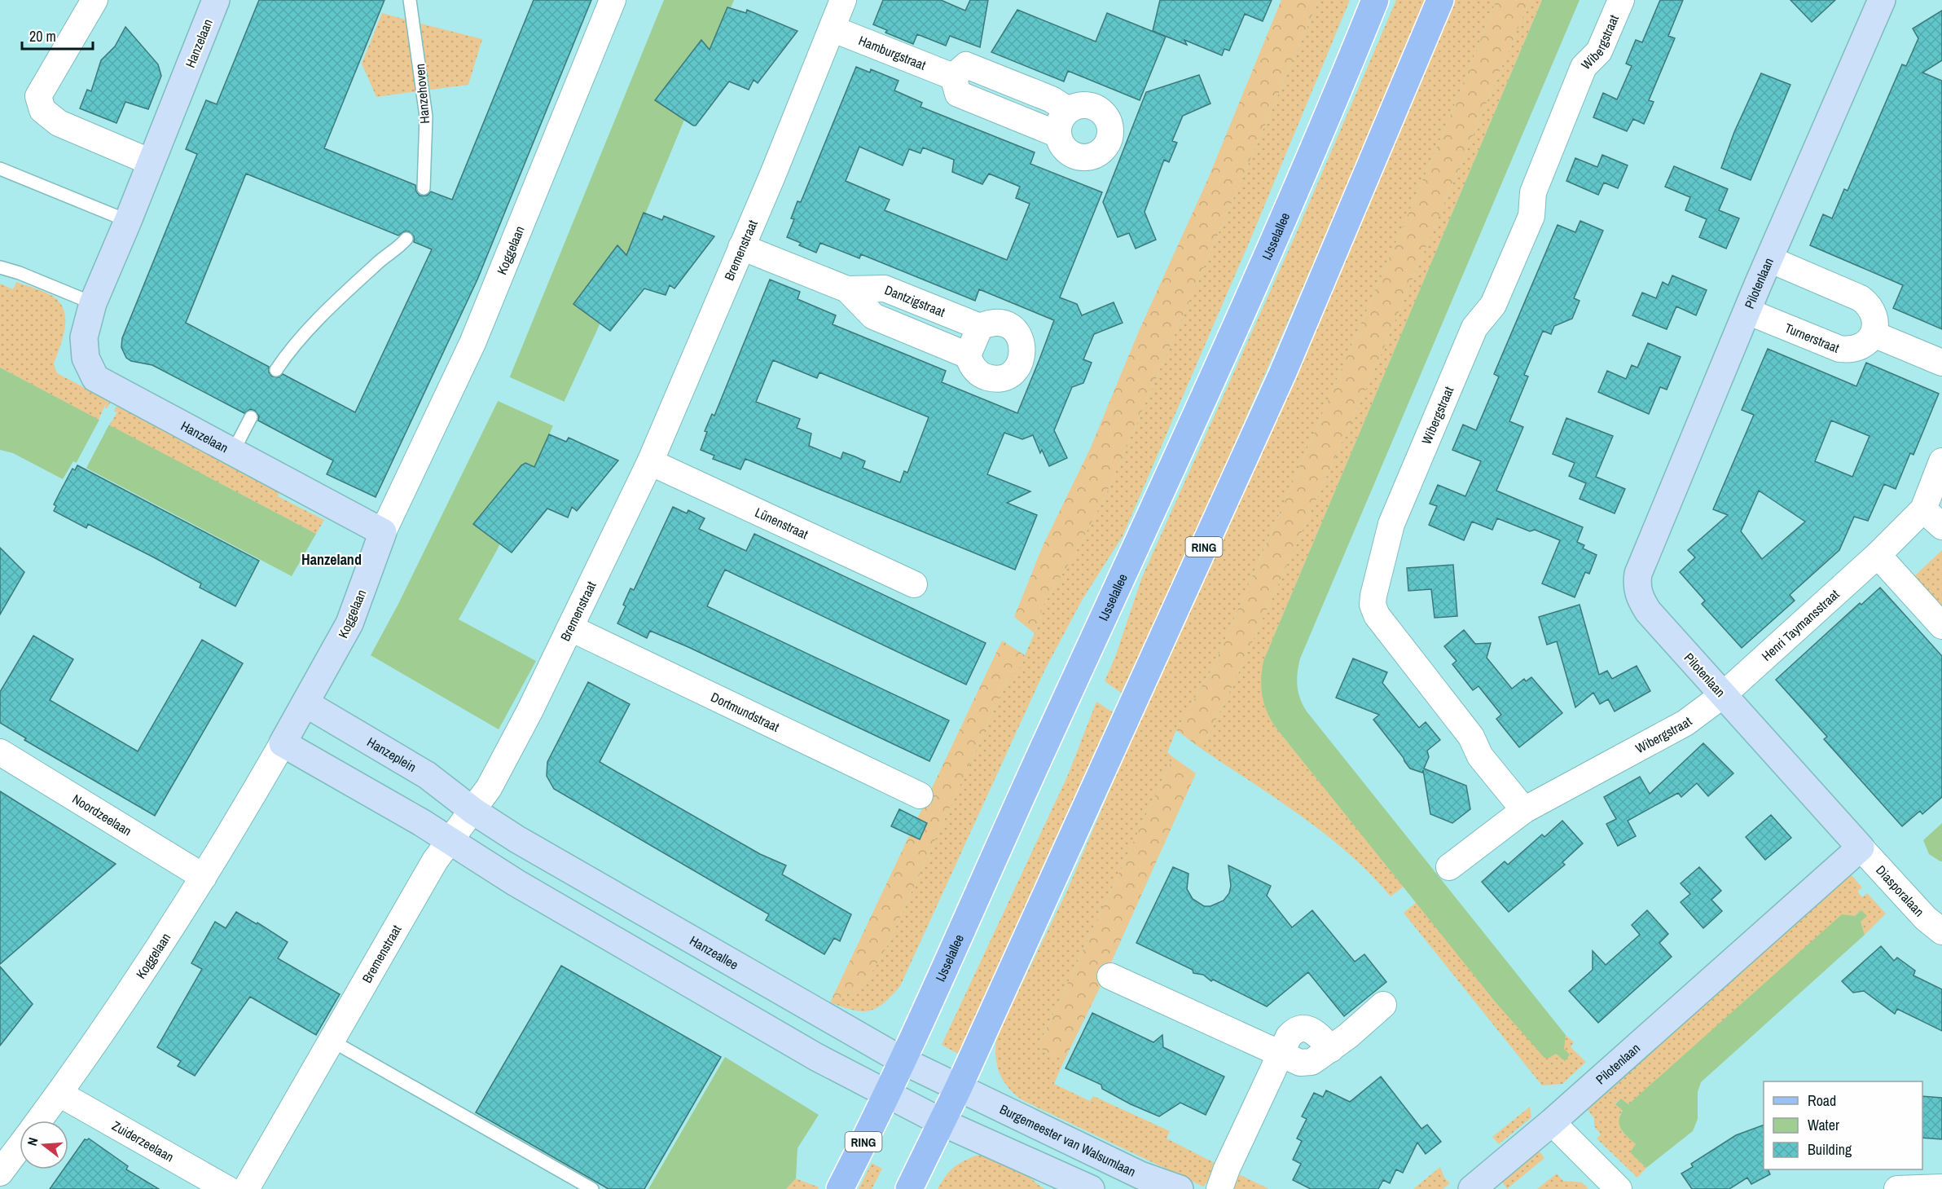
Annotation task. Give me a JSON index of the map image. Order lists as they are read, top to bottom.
{
  "streets": {
    "main road": ["IJsselallee", "RING"],
    "street": [
      "Wibergstraat",
      "Hanzelaan",
      "Hamburgstraat",
      "Koggelaan",
      "Bremenstraat",
      "Pilotenlaan",
      "Dantzigstraat",
      "Turnerstraat",
      "Lünenstraat",
      "Henri Taymansstraat",
      "Dortmundstraat",
      "Hanzeplein",
      "Noordzeelaan",
      "Diasporalaan",
      "Hanzeallee",
      "Burgemeester van Walsumlaan",
      "Zuiderzeelaan"
    ],
    "lane": ["Hanzehoven"]
  },
  "crossings": [
    ["Wibergstraat", "Pilotenlaan"],
    ["Wibergstraat", "Henri Taymansstraat"],
    ["Hanzelaan", "Koggelaan"],
    ["Hamburgstraat", "Bremenstraat"],
    ["IJsselallee", "Hanzeallee"],
    ["Koggelaan", "Hanzeplein"],
    ["Koggelaan", "Noordzeelaan"],
    ["Koggelaan", "Zuiderzeelaan"],
    ["Bremenstraat", "Dantzigstraat"],
    ["Bremenstraat", "Lünenstraat"],
    ["Bremenstraat", "Dortmundstraat"],
    ["Bremenstraat", "Hanzeplein"],
    ["Bremenstraat", "Hanzeallee"],
    ["Pilotenlaan", "Turnerstraat"],
    ["Pilotenlaan", "Henri Taymansstraat"],
    ["Pilotenlaan", "Diasporalaan"],
    ["RING", "Hanzeallee"],
    ["RING", "Burgemeester van Walsumlaan"],
    ["Hanzeplein", "Hanzeallee"],
    ["Hanzeallee", "Burgemeester van Walsumlaan"]
  ],
  "districts": ["Hanzeland"],
  "legend": ["Road", "Water", "Building"],
  "scale_bar": "20 m",
  "north": "left"
}
